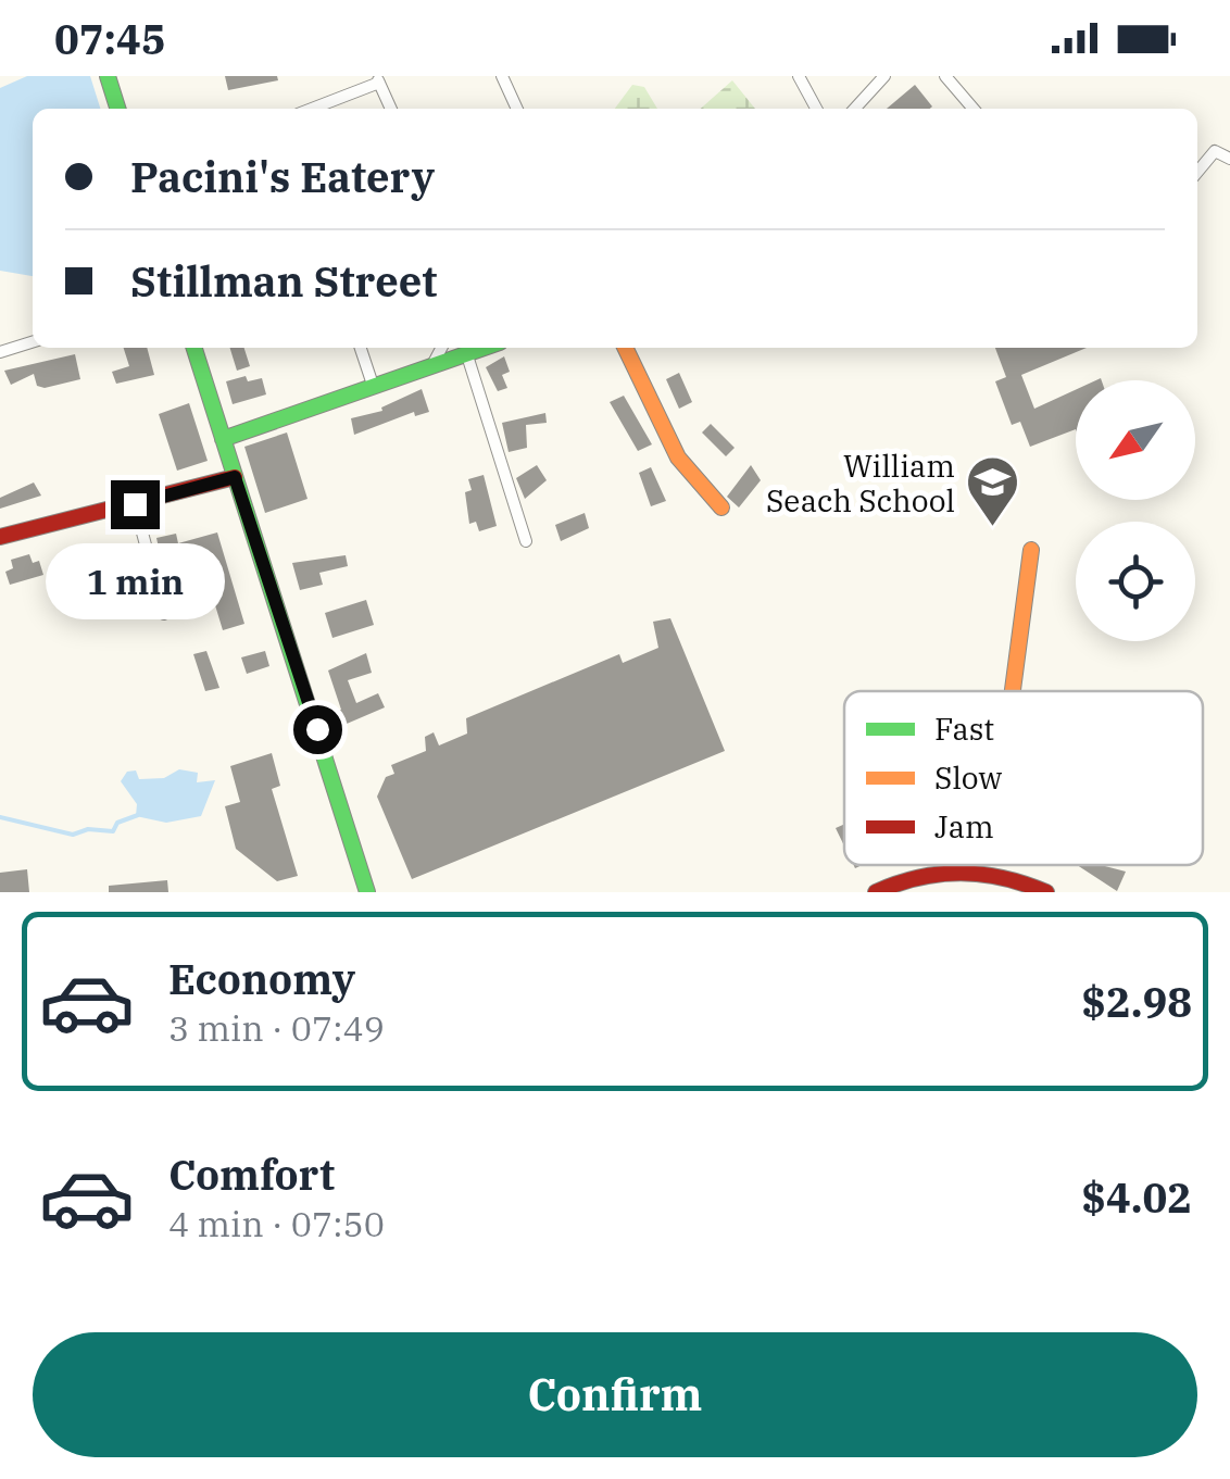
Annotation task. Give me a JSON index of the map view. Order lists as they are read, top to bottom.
{
  "places": {
    "school or university": ["William Seach School"]
  },
  "legend": ["Fast", "Slow", "Jam"],
  "north": "bottom left",
  "page": {
    "status": "07:45",
    "banner": ["Pacini's Eatery", "Stillman Street"],
    "bubble": "1 min",
    "list": [
      {
        "name": "Economy",
        "note": "3 min · 07:49",
        "value": "$2.98"
      },
      {
        "name": "Comfort",
        "note": "4 min · 07:50",
        "value": "$4.02"
      }
    ],
    "buttons": "Confirm"
  }
}
